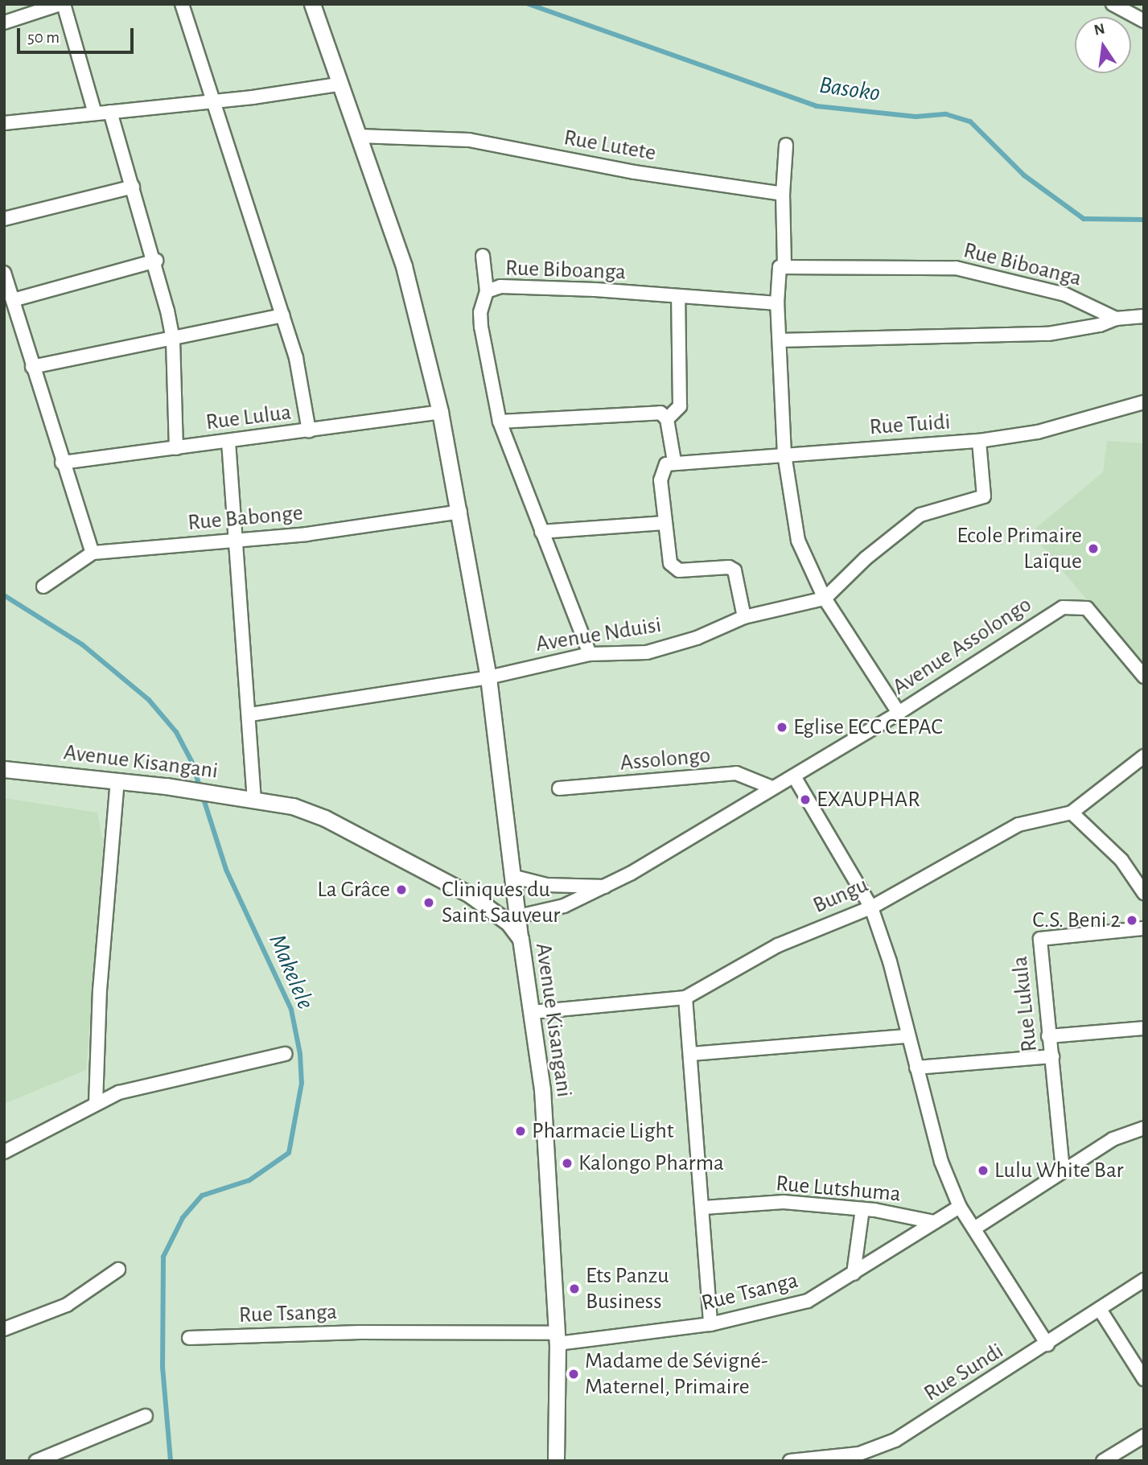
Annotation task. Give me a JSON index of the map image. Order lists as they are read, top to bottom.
{
  "streets": {
    "street": [
      "Rue Lutete",
      "Rue Biboanga",
      "Rue Lulua",
      "Rue Tuidi",
      "Rue Babonge",
      "Avenue Nduisi",
      "Avenue Assolongo",
      "Assolongo",
      "Avenue Kisangani",
      "Bungu",
      "Rue Lukula",
      "Rue Lutshuma",
      "Rue Tsanga",
      "Rue Sundi"
    ]
  },
  "crossings": [
    ["Avenue Assolongo", "Assolongo"],
    ["Avenue Kisangani", "Bungu"],
    ["Avenue Kisangani", "Rue Tsanga"],
    ["Rue Lutshuma", "Rue Tsanga"]
  ],
  "water": ["Basoko", "Makelele"],
  "places": [
    "Ecole Primaire Laïque",
    "Eglise ECC CEPAC",
    "EXAUPHAR",
    "La Grâce",
    "Cliniques du Saint Sauveur",
    "C.S. Beni 2",
    "Pharmacie Light",
    "Kalongo Pharma",
    "Lulu White Bar",
    "Ets Panzu Business",
    "Madame de Sévigné- Maternel, Primaire"
  ],
  "scale_bar": "50 m",
  "north": "top"
}
